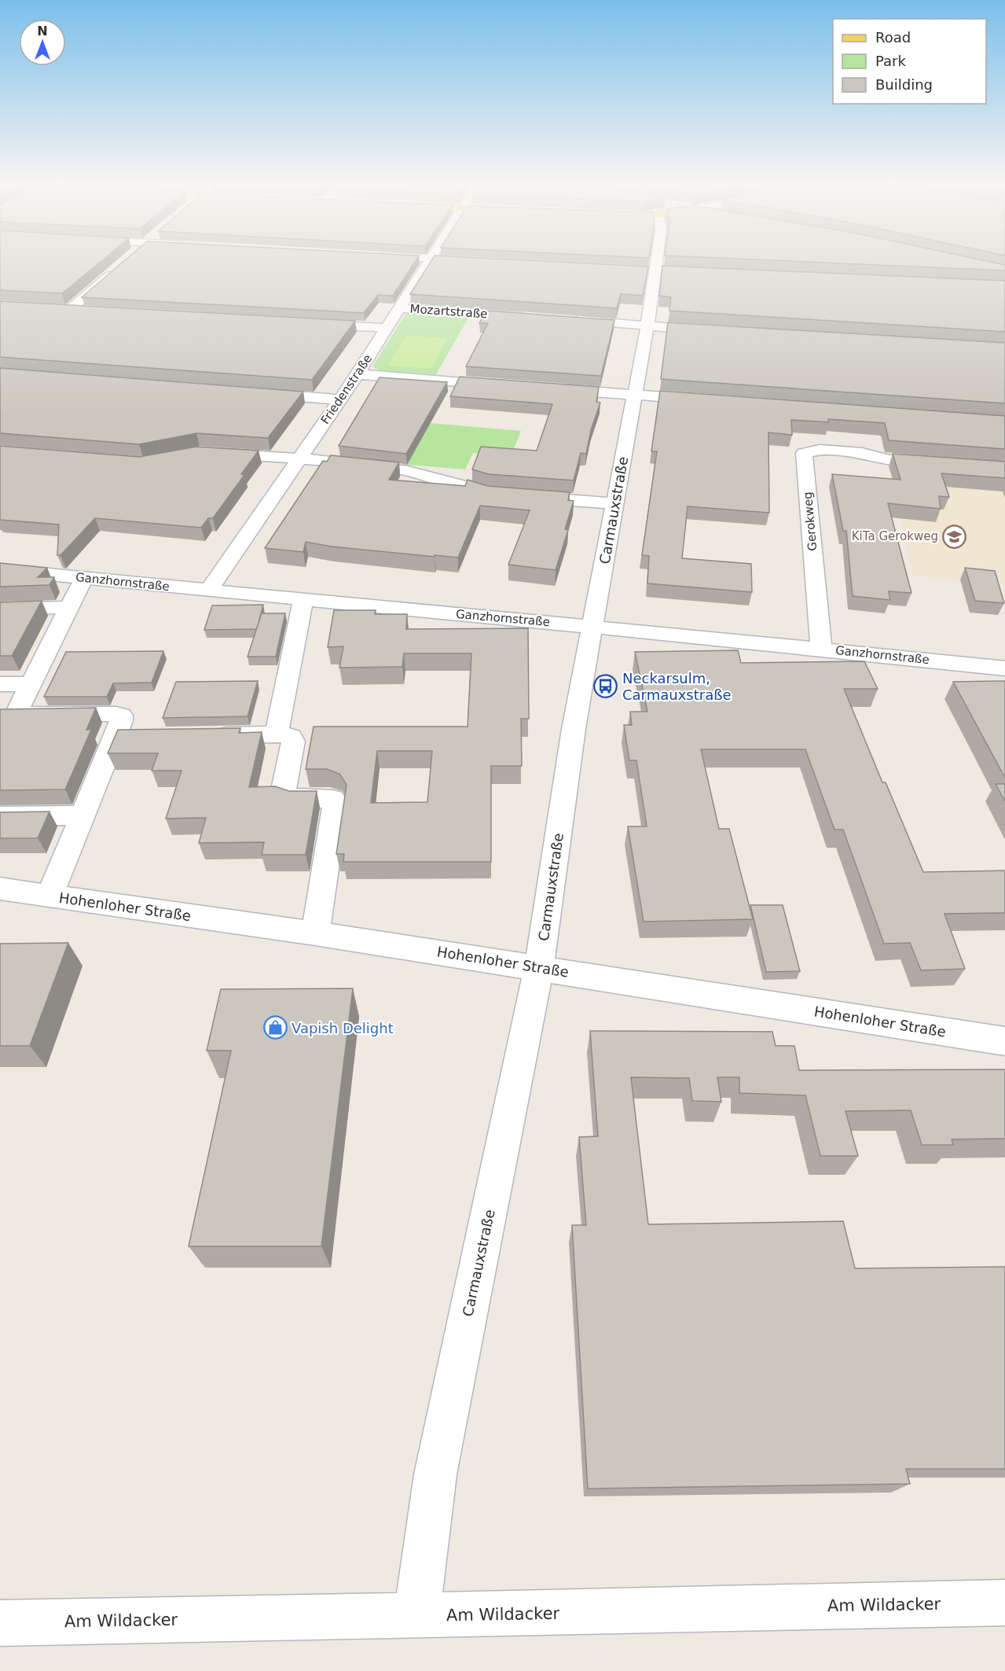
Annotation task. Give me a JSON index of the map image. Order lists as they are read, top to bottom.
{
  "streets": {
    "street": [
      "Mozartstraße",
      "Friedenstraße",
      "Carmauxstraße",
      "Gerokweg",
      "Ganzhornstraße",
      "Hohenloher Straße",
      "Am Wildacker"
    ]
  },
  "crossings": [
    ["Mozartstraße", "Friedenstraße"],
    ["Friedenstraße", "Ganzhornstraße"],
    ["Carmauxstraße", "Ganzhornstraße"],
    ["Carmauxstraße", "Hohenloher Straße"],
    ["Carmauxstraße", "Am Wildacker"],
    ["Gerokweg", "Ganzhornstraße"]
  ],
  "places": {
    "school or university": ["KiTa Gerokweg"],
    "bus stop": ["Neckarsulm, Carmauxstraße"],
    "shop": ["Vapish Delight"]
  },
  "legend": ["Road", "Park", "Building"],
  "north": "top"
}
